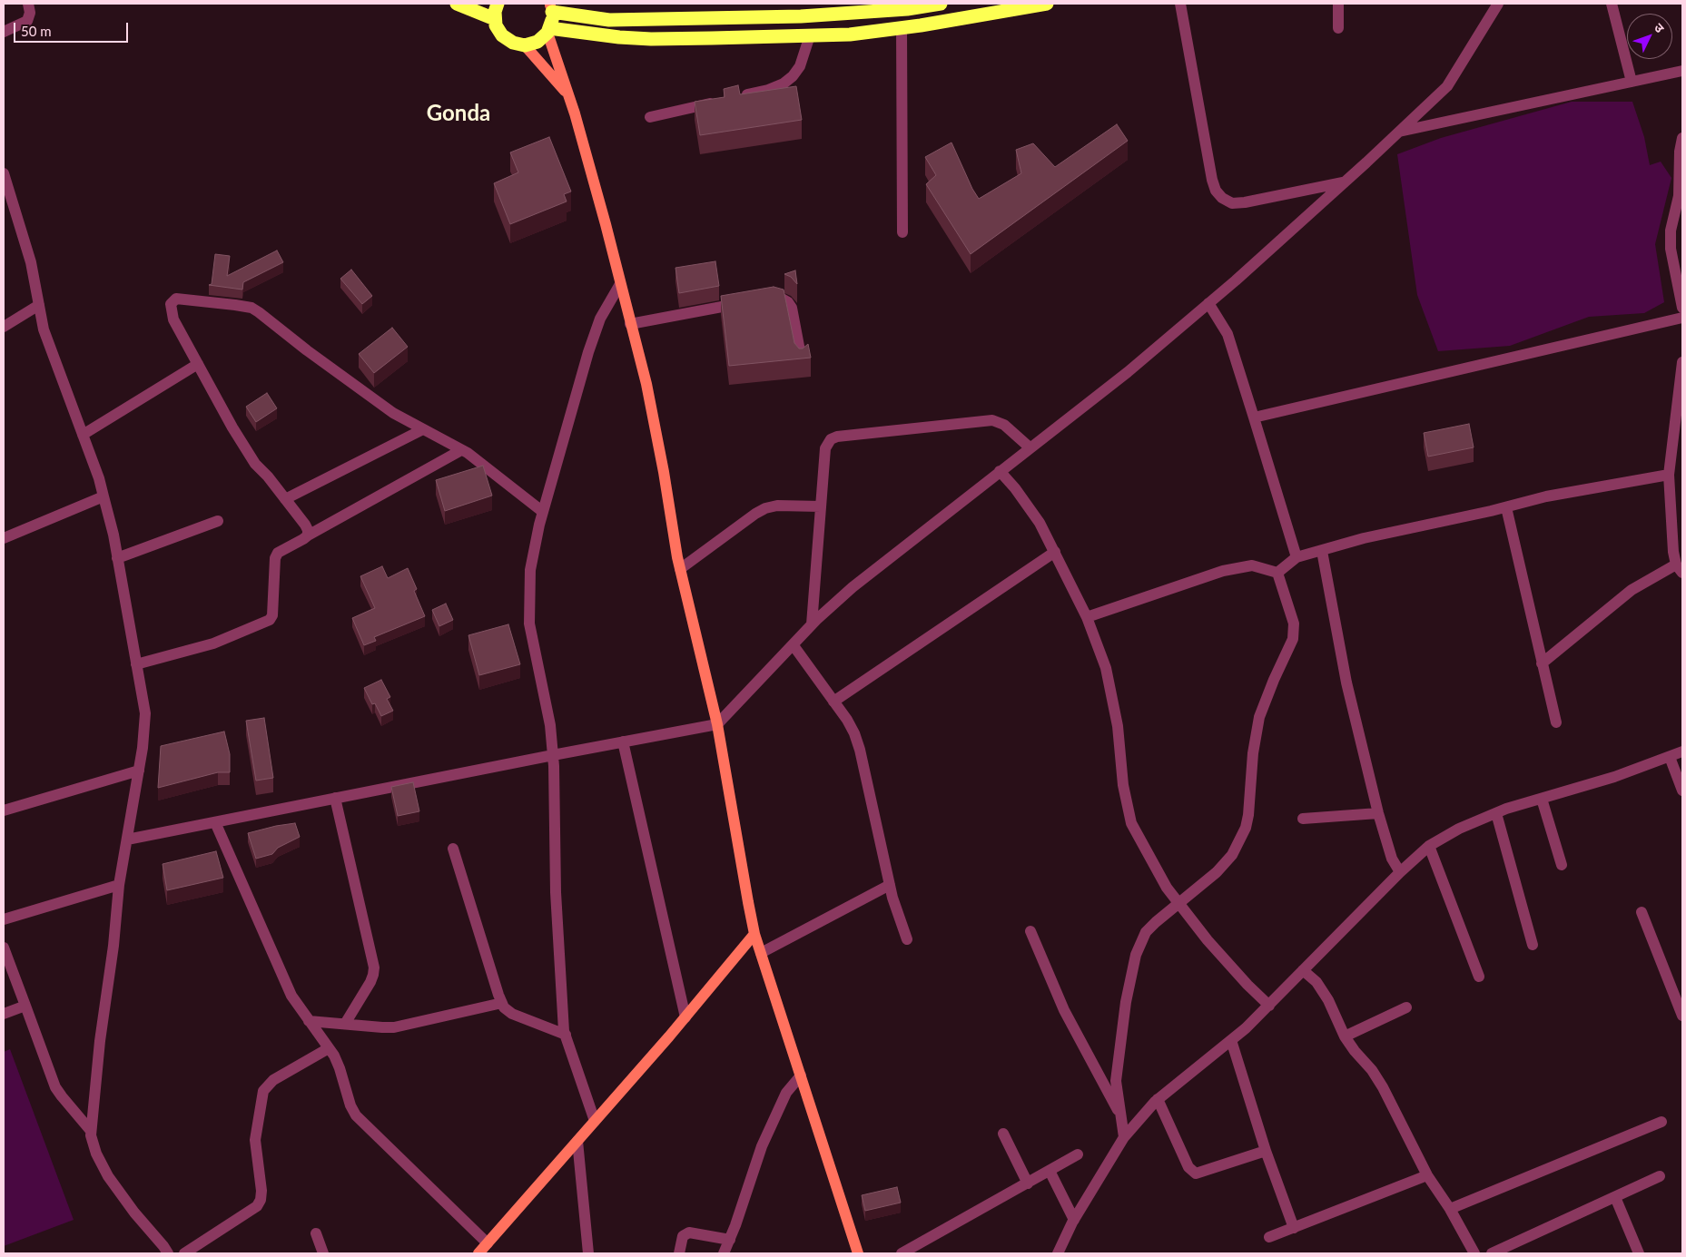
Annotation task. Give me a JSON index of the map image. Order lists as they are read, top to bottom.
{
  "districts": ["Gonda"],
  "scale_bar": "50 m",
  "north": "top right"
}
